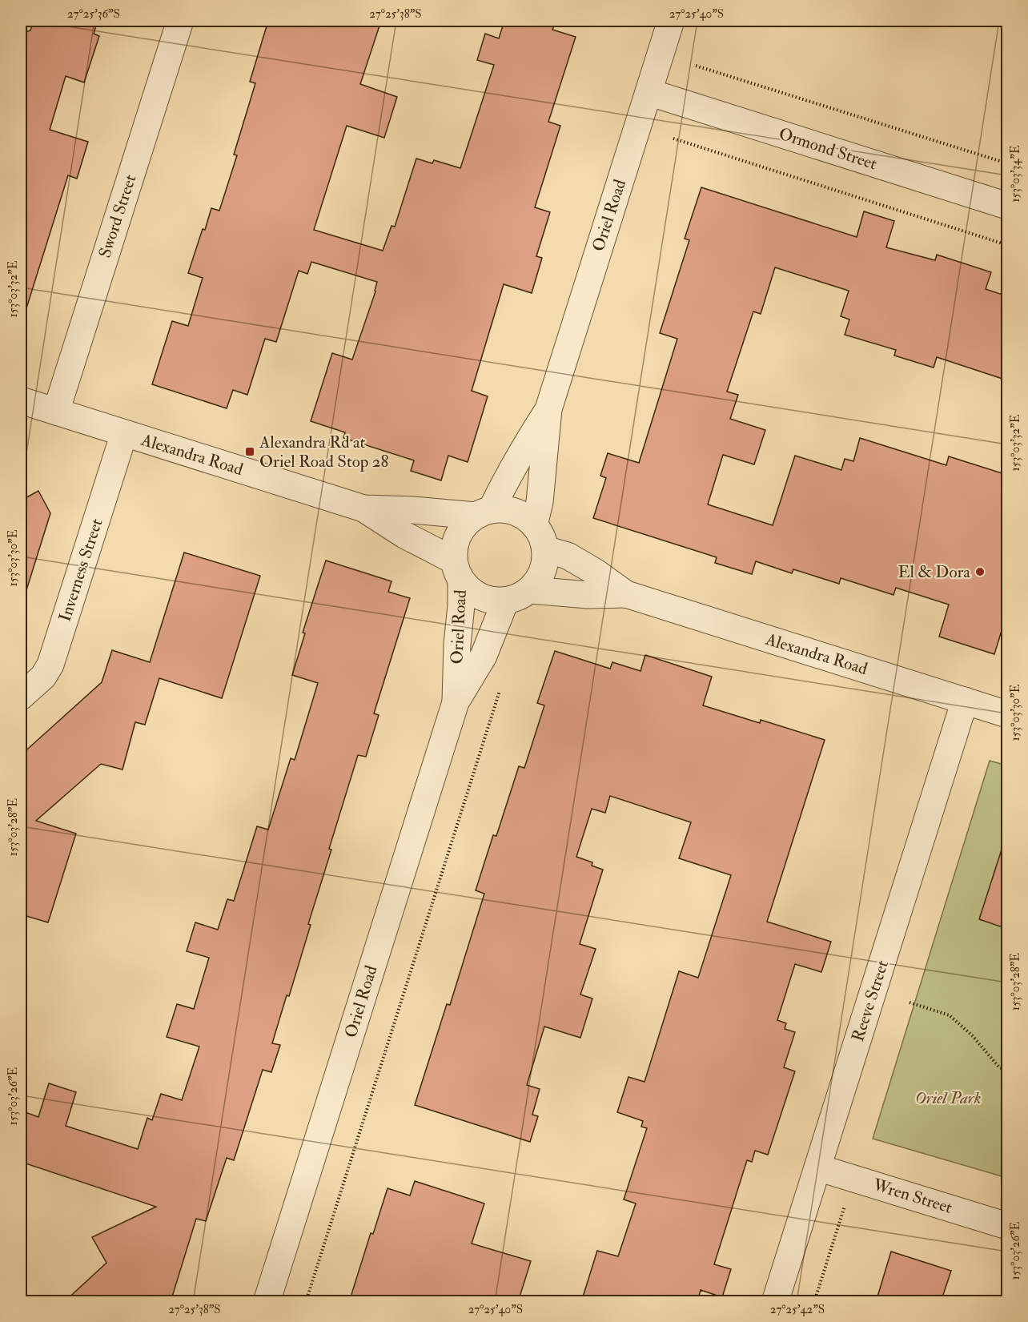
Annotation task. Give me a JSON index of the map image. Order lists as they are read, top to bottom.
{
  "streets": {
    "street": [
      "Ormond Street",
      "Oriel Road",
      "Sword Street",
      "Alexandra Road",
      "Inverness Street",
      "Reeve Street",
      "Wren Street"
    ]
  },
  "crossings": [
    ["Ormond Street", "Oriel Road"],
    ["Oriel Road", "Alexandra Road"],
    ["Sword Street", "Alexandra Road"],
    ["Alexandra Road", "Inverness Street"],
    ["Alexandra Road", "Reeve Street"],
    ["Reeve Street", "Wren Street"]
  ],
  "parks": ["Oriel Park"],
  "places": {
    "transit": ["Alexandra Rd at Oriel Road Stop 28"],
    "other": ["El & Dora"]
  },
  "coordinates": [
    "27°25'36\"S",
    "27°25'38\"S",
    "27°25'40\"S",
    "153°03'34\"E",
    "153°03'32\"E",
    "153°03'30\"E",
    "153°03'28\"E",
    "153°03'26\"E",
    "27°25'42\"S"
  ]
}
